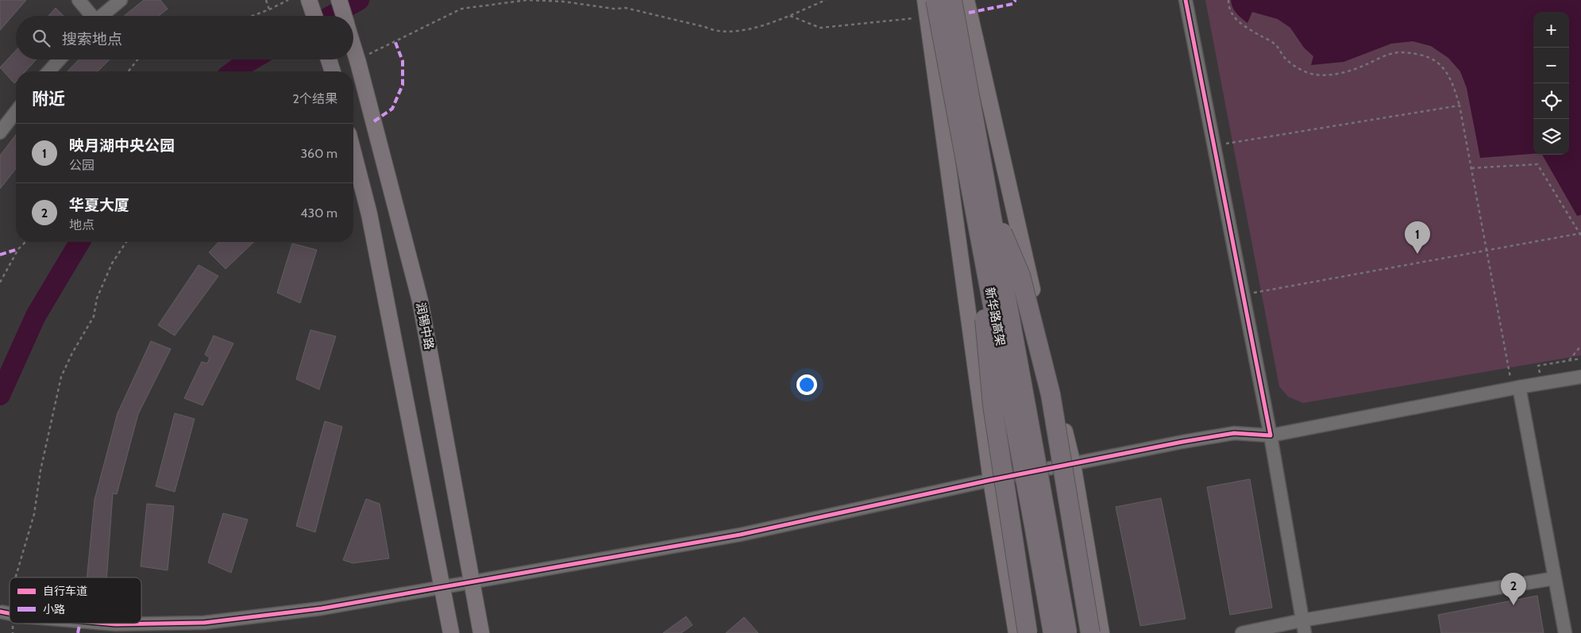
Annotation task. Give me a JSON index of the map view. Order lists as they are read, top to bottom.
{
  "streets": {
    "highway": ["新华路高架"],
    "main road": ["润锡中路"]
  },
  "legend": ["自行车道", "小路"],
  "page": {
    "map_buttons": ["+", "−"],
    "search": "搜索地点",
    "heading": ["附近", "2个结果"],
    "list": [
      {
        "mark": "1",
        "name": "映月湖中央公园",
        "note": "公园",
        "value": "360 m"
      },
      {
        "mark": "2",
        "name": "华夏大厦",
        "note": "地点",
        "value": "430 m"
      }
    ],
    "pins": ["1", "2"]
  }
}
